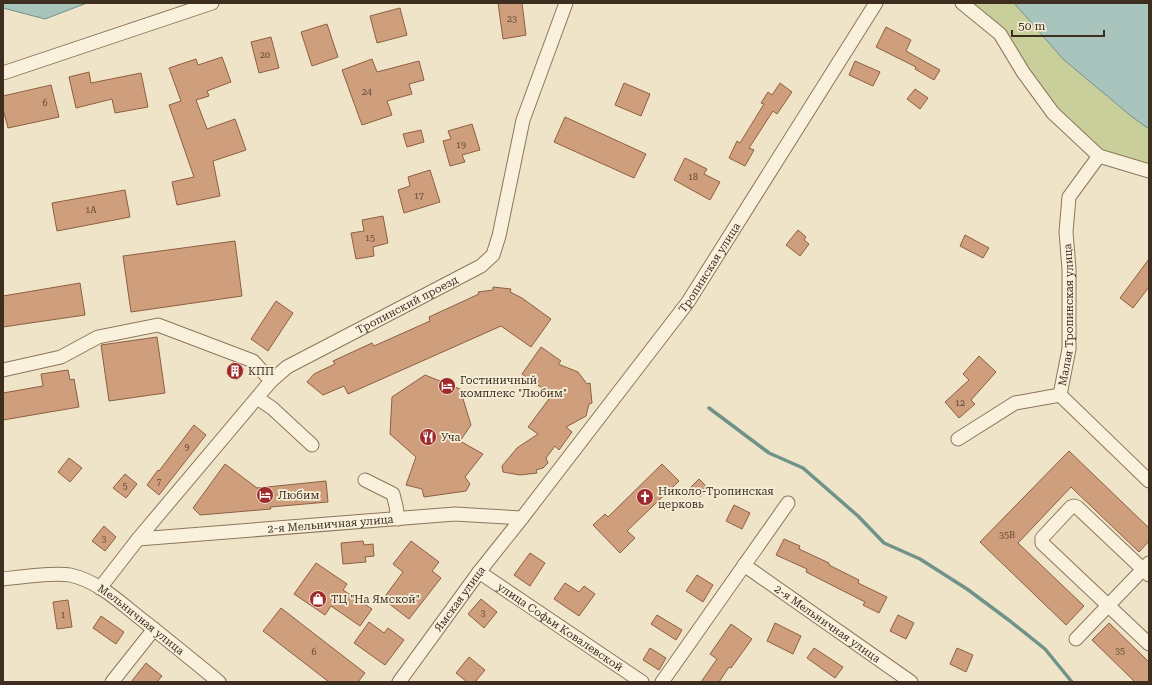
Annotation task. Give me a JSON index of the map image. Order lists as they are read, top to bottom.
{
  "streets": {
    "street": [
      "Тропинская улица",
      "Тропинский проезд",
      "Малая Тропинская улица",
      "2-я Мельничная улица",
      "Ямская улица",
      "Мельничная улица",
      "улица Софьи Ковалевской"
    ]
  },
  "crossings": [
    ["Тропинская улица", "2-я Мельничная улица"],
    ["Тропинская улица", "Ямская улица"],
    ["Тропинский проезд", "2-я Мельничная улица"],
    ["Тропинский проезд", "Мельничная улица"],
    ["2-я Мельничная улица", "Ямская улица"],
    ["Ямская улица", "улица Софьи Ковалевской"]
  ],
  "places": {
    "building": ["КПП"],
    "hotel": ["Гостиничный комплекс \"Любим\"", "Любим"],
    "restaurant": ["Уча"],
    "church": ["Николо-Тропинская церковь"],
    "shop": ["ТЦ \"На Ямской\""]
  },
  "house_numbers": [
    "23",
    "20",
    "24",
    "6",
    "19",
    "18",
    "17",
    "1А",
    "15",
    "12",
    "9",
    "7",
    "5",
    "35В",
    "3",
    "3",
    "1",
    "35",
    "6"
  ],
  "scale_bar": "50 m"
}
